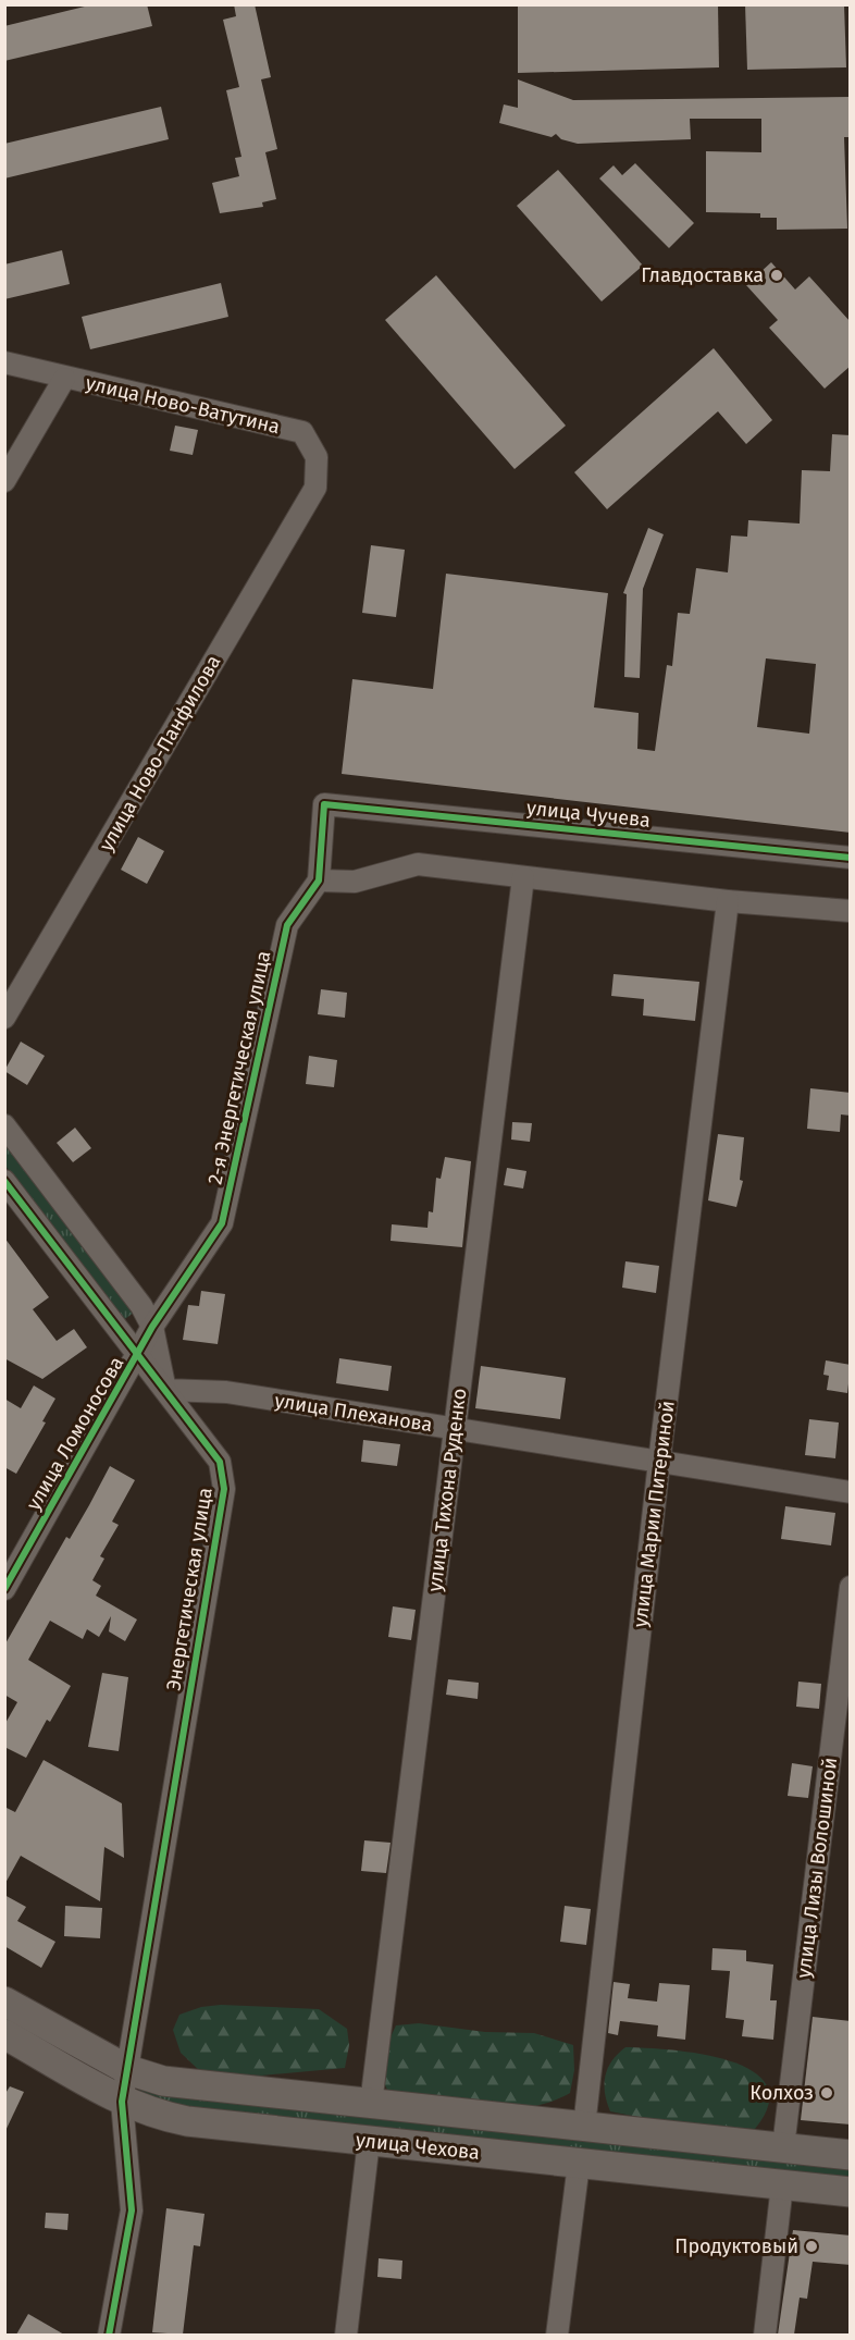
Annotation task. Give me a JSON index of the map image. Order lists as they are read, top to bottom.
{
  "streets": {
    "main road": ["улица Чехова"],
    "street": [
      "улица Ново-Ватутина",
      "улица Ново-Панфилова",
      "улица Чучева",
      "2-я Энергетическая улица",
      "улица Плеханова",
      "улица Ломоносова",
      "улица Тихона Руденко",
      "улица Марии Питериной",
      "Энергетическая улица",
      "улица Лизы Волошиной"
    ]
  },
  "crossings": [
    ["улица Ново-Ватутина", "улица Ново-Панфилова"],
    ["улица Чучева", "2-я Энергетическая улица"],
    ["2-я Энергетическая улица", "улица Ломоносова"],
    ["2-я Энергетическая улица", "Энергетическая улица"],
    ["улица Плеханова", "улица Тихона Руденко"],
    ["улица Плеханова", "улица Марии Питериной"],
    ["улица Плеханова", "Энергетическая улица"],
    ["улица Ломоносова", "Энергетическая улица"],
    ["улица Тихона Руденко", "улица Чехова"],
    ["улица Марии Питериной", "улица Чехова"],
    ["Энергетическая улица", "улица Чехова"],
    ["улица Лизы Волошиной", "улица Чехова"]
  ],
  "places": ["Главдоставка", "Колхоз", "Продуктовый"]
}
